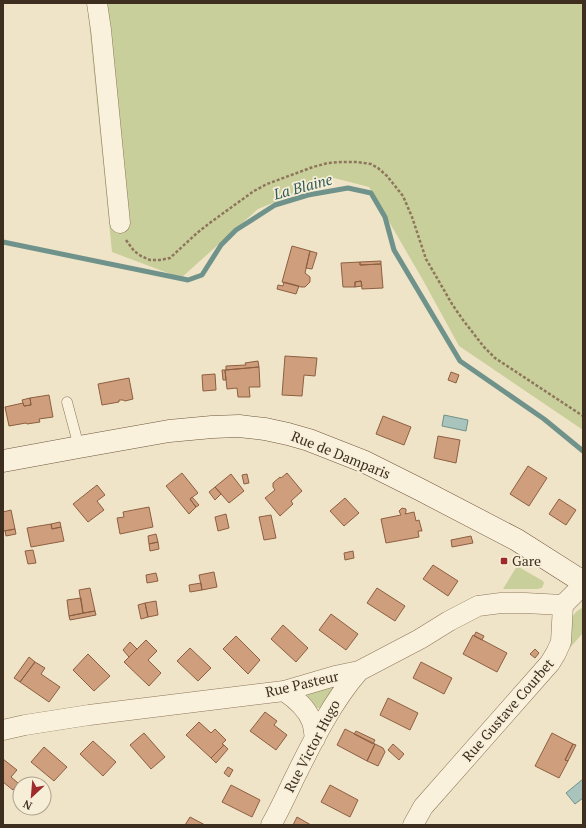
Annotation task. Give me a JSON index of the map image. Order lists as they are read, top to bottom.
{
  "streets": {
    "main road": ["Rue de Damparis"],
    "street": ["Rue Pasteur", "Rue Gustave Courbet", "Rue Victor Hugo"]
  },
  "crossings": [
    ["Rue Pasteur", "Rue Gustave Courbet"],
    ["Rue Pasteur", "Rue Victor Hugo"]
  ],
  "water": ["La Blaine"],
  "places": {
    "transit": ["Gare"]
  },
  "north": "bottom left"
}
